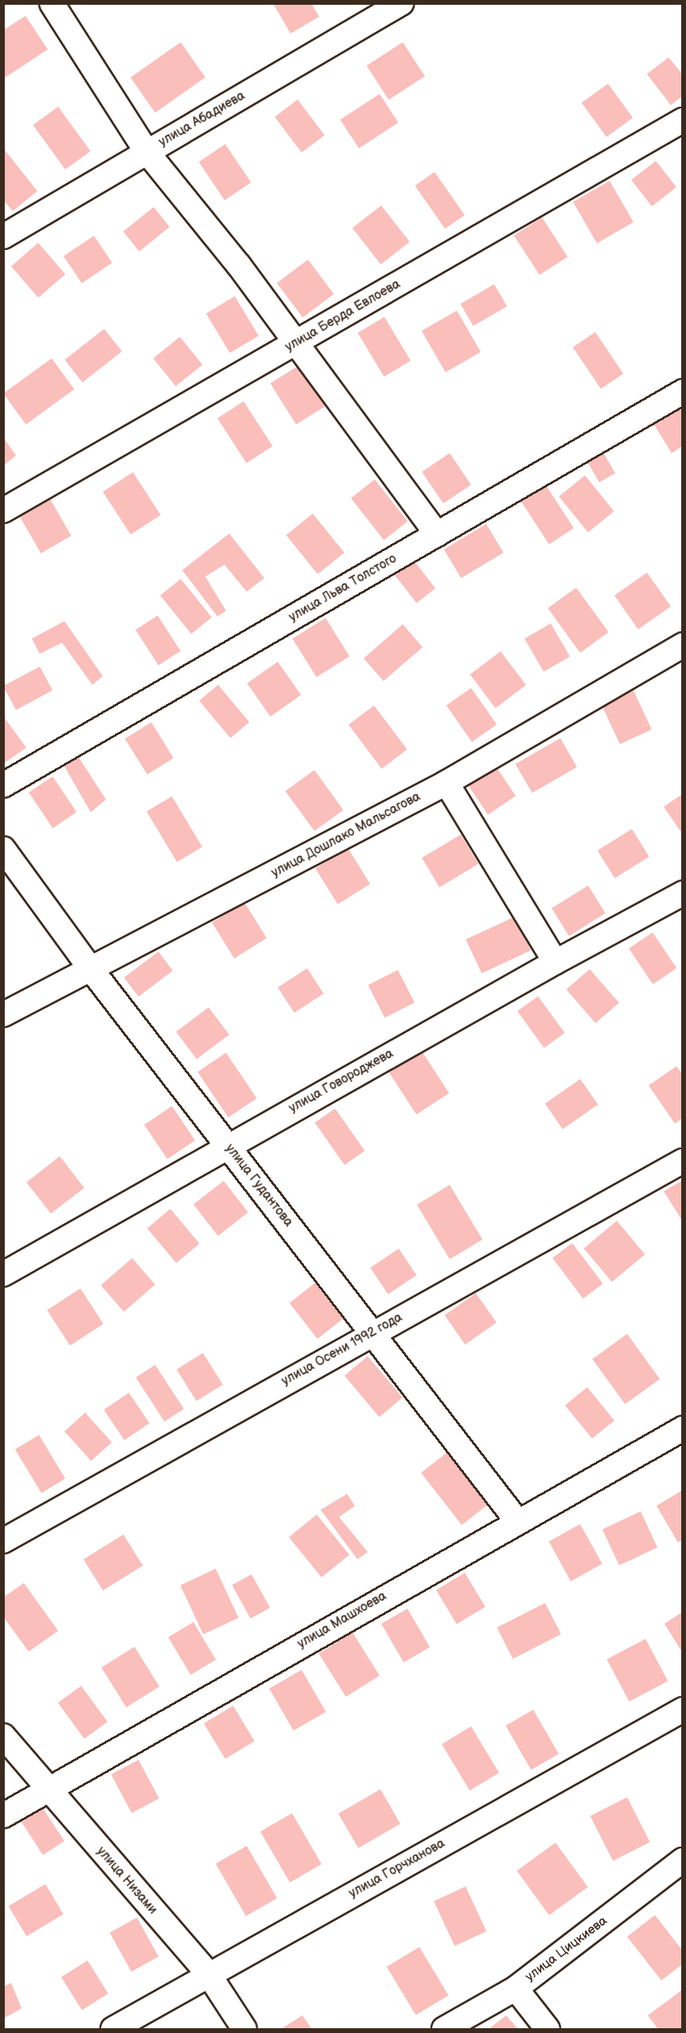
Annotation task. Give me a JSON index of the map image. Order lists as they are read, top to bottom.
{
  "streets": {
    "street": [
      "улица Абадиева",
      "улица Берда Евлоева",
      "улица Льва Толстого",
      "улица Дошлако Мальсагова",
      "улица Говороджева",
      "улица Гудантова",
      "улица Осени 1992 года",
      "улица Машхоева",
      "улица Горчханова",
      "улица Низами",
      "улица Цицкиева"
    ]
  },
  "crossings": [
    ["улица Дошлако Мальсагова", "улица Гудантова"],
    ["улица Говороджева", "улица Гудантова"],
    ["улица Гудантова", "улица Осени 1992 года"],
    ["улица Гудантова", "улица Машхоева"],
    ["улица Машхоева", "улица Низами"],
    ["улица Горчханова", "улица Низами"]
  ]
}
